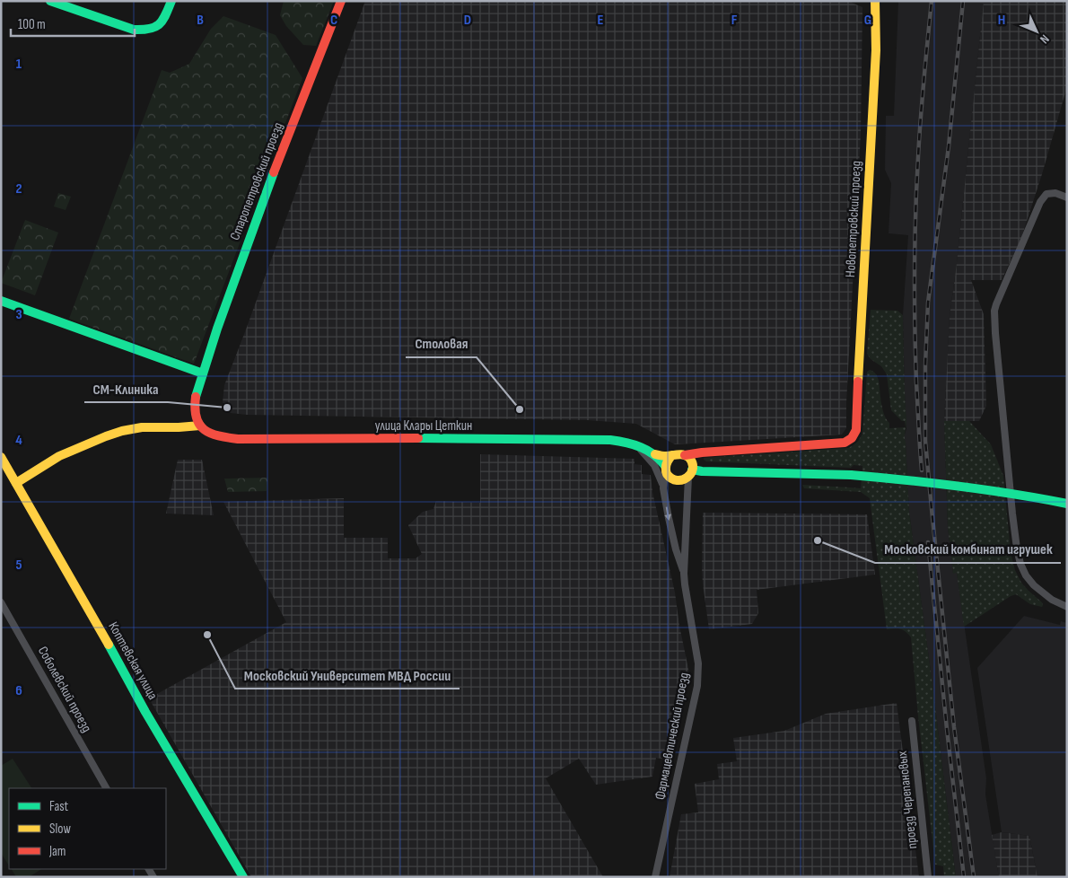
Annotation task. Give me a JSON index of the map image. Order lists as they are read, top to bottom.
{
  "streets": {
    "street": [
      "Старопетровский проезд",
      "Новопетровский проезд",
      "улица Клары Цеткин",
      "Коптевская улица",
      "Соболевский проезд",
      "Фармацевтический проезд",
      "проезд Черепановых"
    ]
  },
  "crossings": [
    ["Новопетровский проезд", "улица Клары Цеткин"],
    ["Новопетровский проезд", "Фармацевтический проезд"],
    ["улица Клары Цеткин", "Фармацевтический проезд"]
  ],
  "places": [
    "СМ-Клиника",
    "Столовая",
    "Московский комбинат игрушек",
    "Московский Университет МВД России"
  ],
  "legend": ["Fast", "Slow", "Jam"],
  "scale_bar": "100 m",
  "north": "bottom right",
  "grid": {
    "columns": [
      "B",
      "C",
      "D",
      "E",
      "F",
      "G",
      "H"
    ],
    "rows": [
      "1",
      "2",
      "3",
      "4",
      "5",
      "6"
    ]
  }
}
